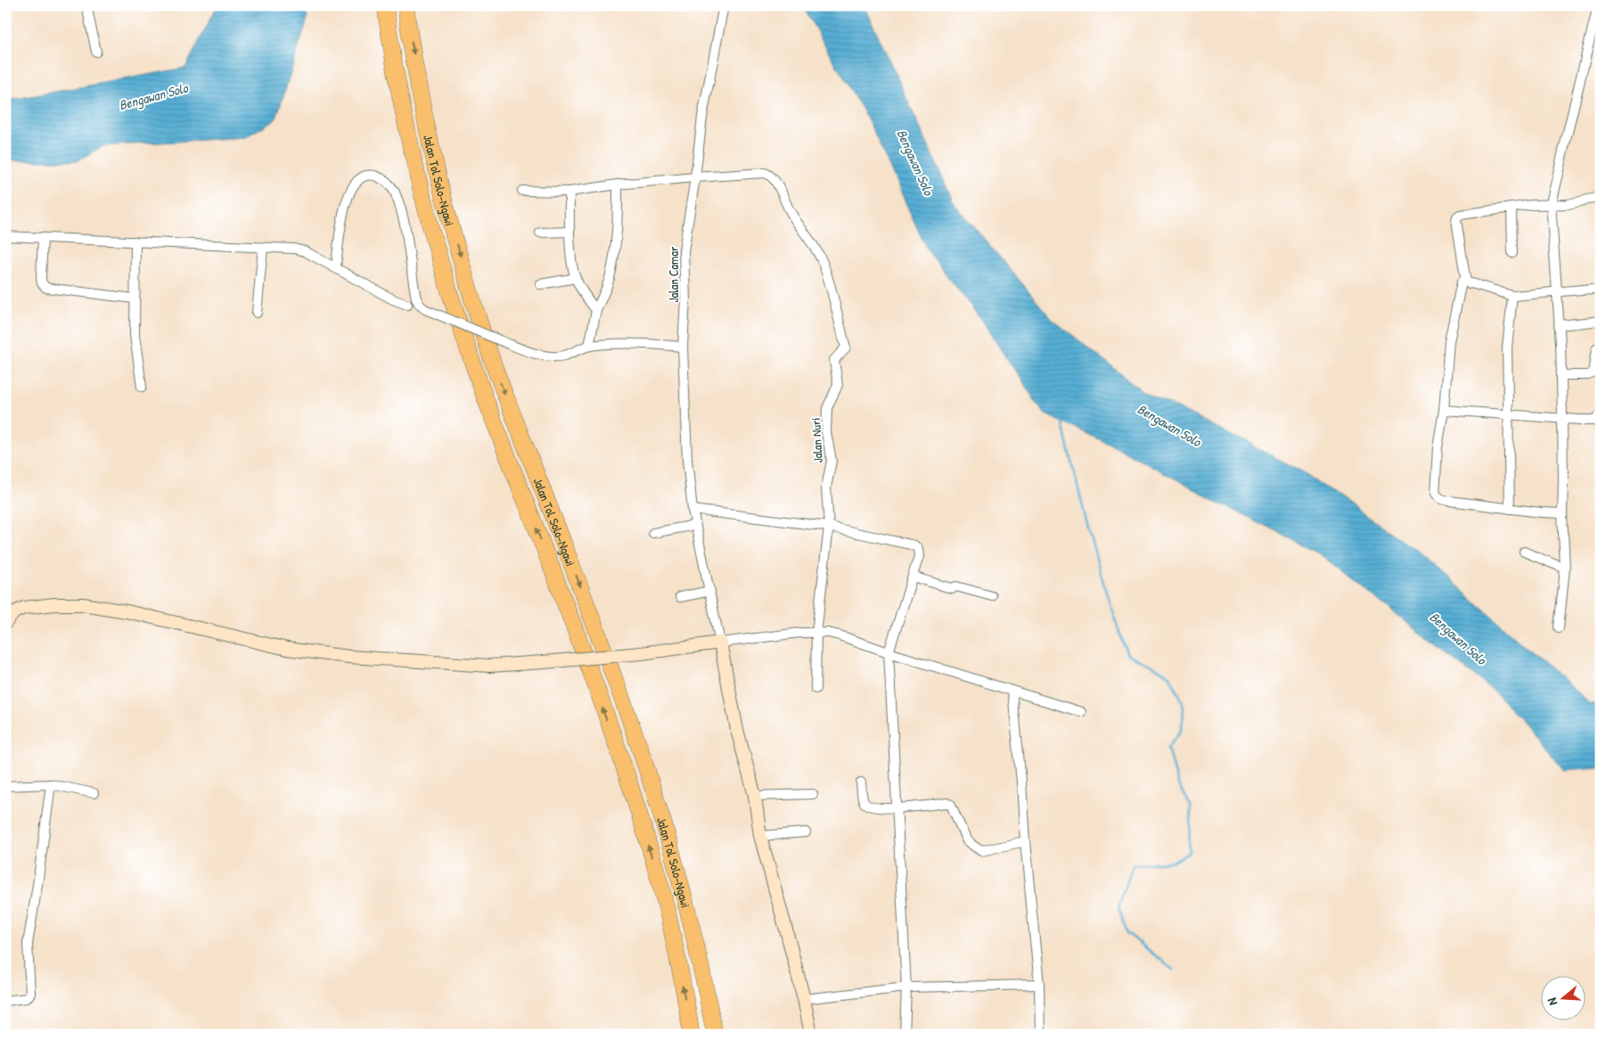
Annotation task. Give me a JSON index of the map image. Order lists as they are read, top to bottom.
{
  "streets": {
    "highway": ["Jalan Tol Solo–Ngawi"],
    "street": ["Jalan Camar", "Jalan Nuri"]
  },
  "crossings": [
    ["Jalan Camar", "Jalan Nuri"]
  ],
  "water": ["Bengawan Solo"],
  "north": "left"
}
